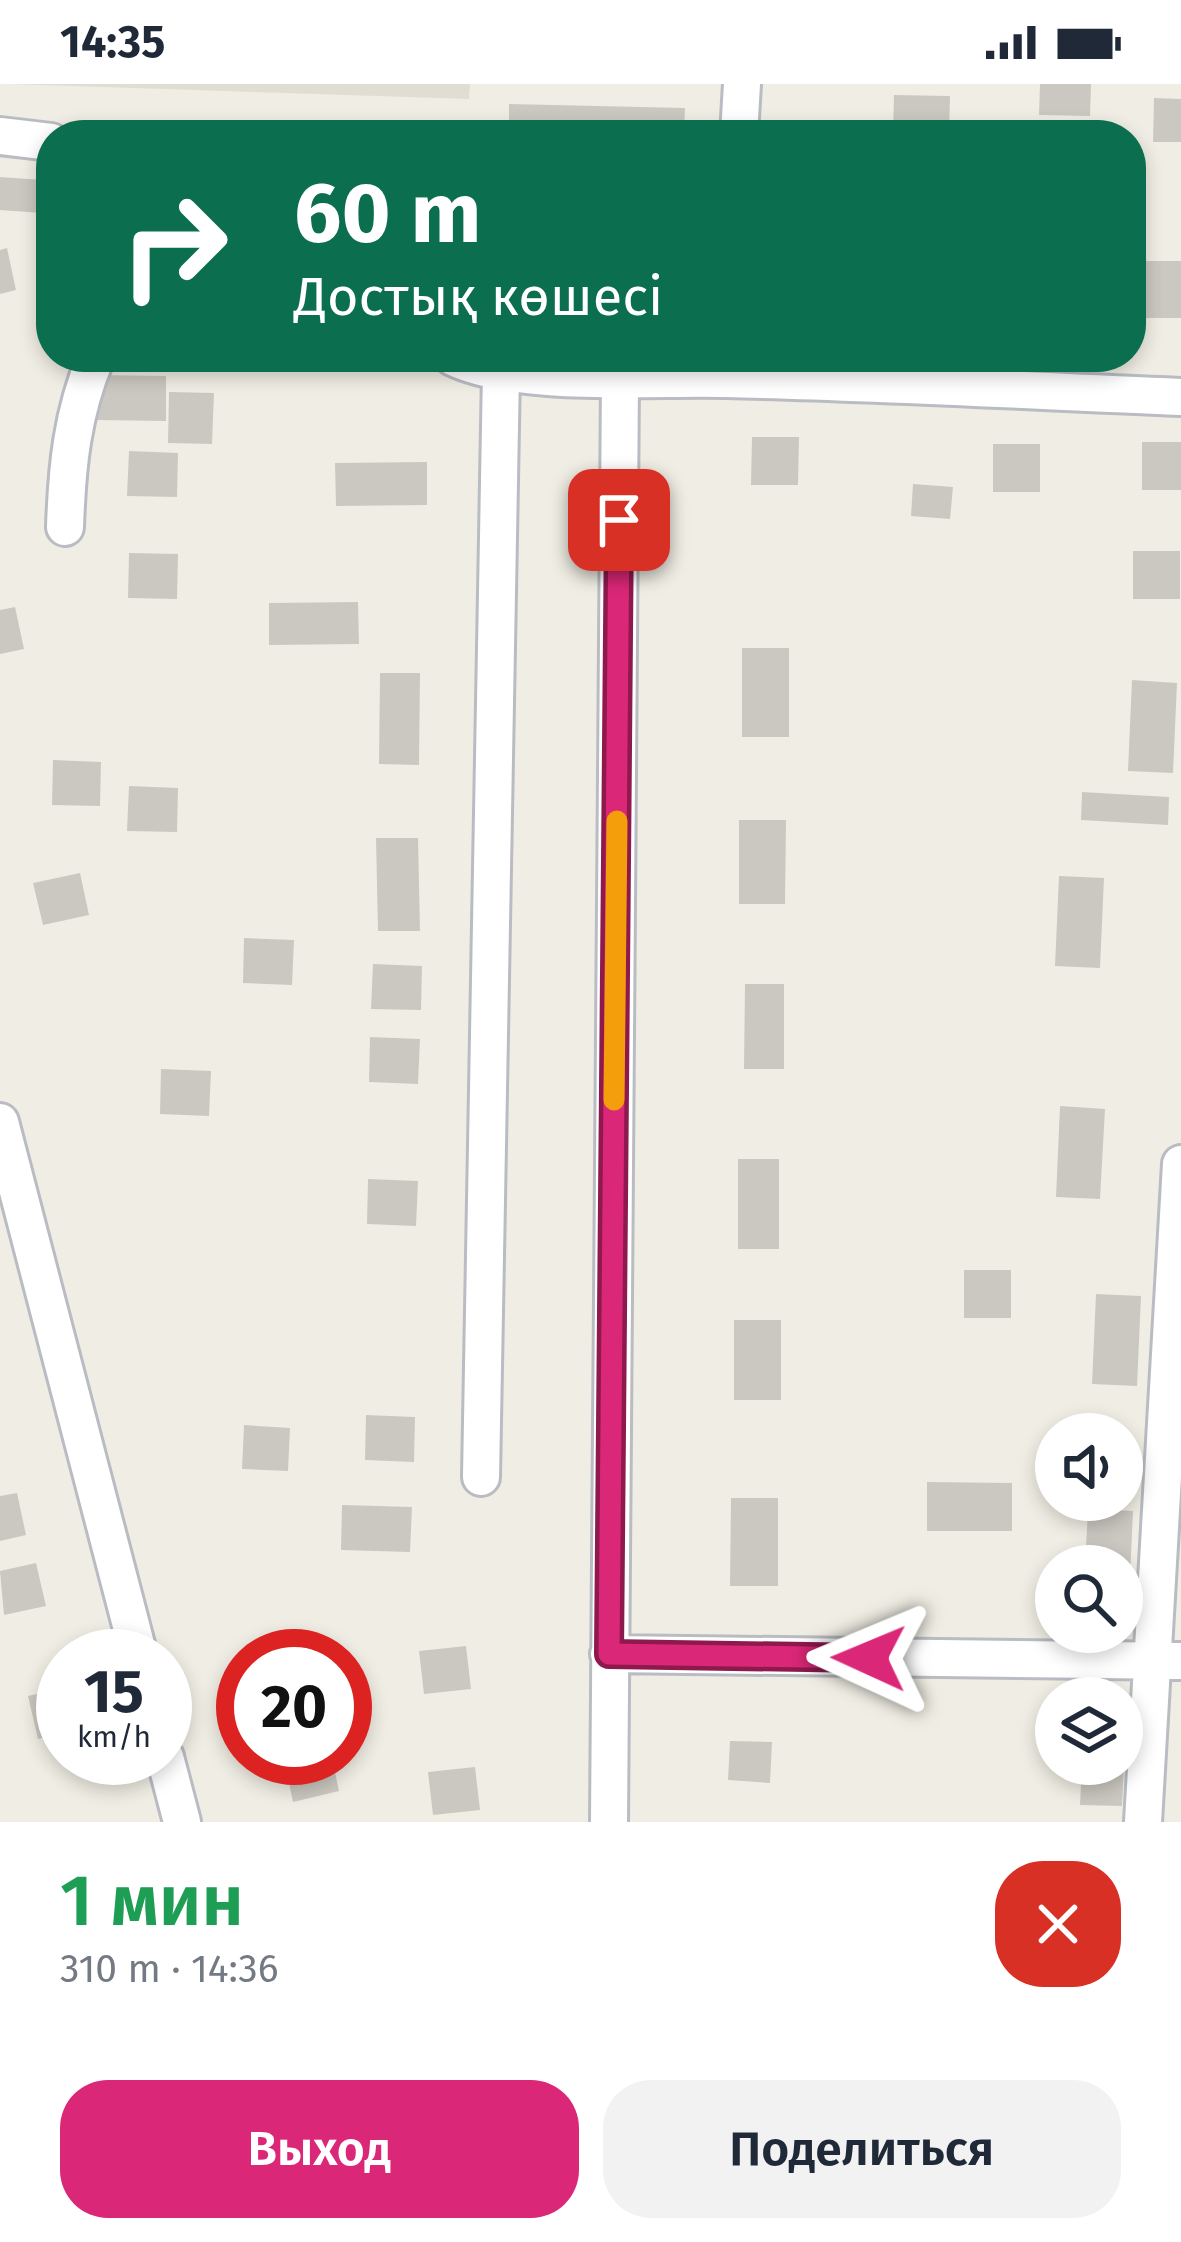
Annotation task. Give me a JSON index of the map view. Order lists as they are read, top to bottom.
{
  "page": {
    "status": "14:35",
    "turn": ["60 m", "Достық көшесі"],
    "speed": "15 km/h",
    "limit": "20",
    "heading": ["1 мин", "310 m · 14:36"],
    "buttons": ["Выход", "Поделиться"]
  }
}
